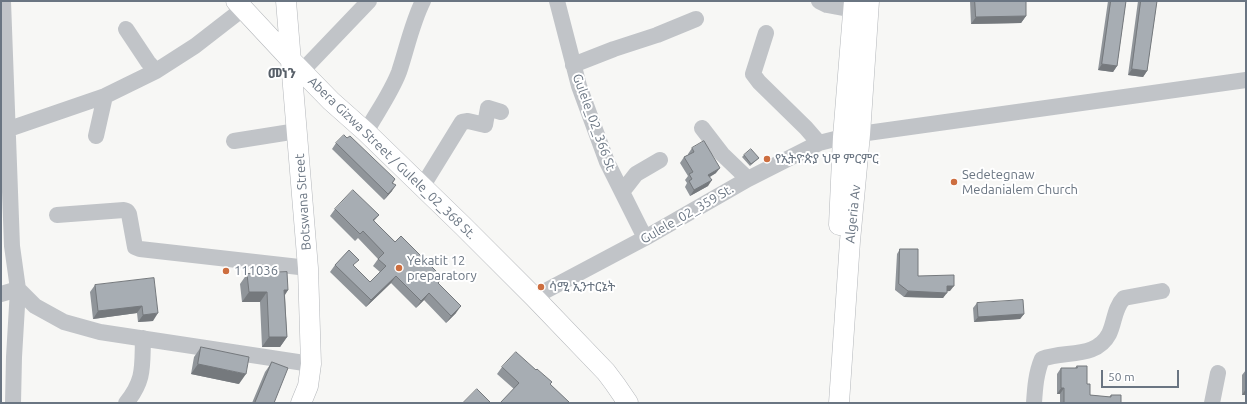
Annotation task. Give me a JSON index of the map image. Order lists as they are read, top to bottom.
{
  "streets": {
    "main road": ["Abera Gizwa Street / Gulele_02_368 St.", "Botswana Street", "Algeria Av"],
    "street": ["Gulele_02_366 St", "Gulele_02_359 St."]
  },
  "crossings": [
    ["Gulele_02_366 St", "Gulele_02_359 St."],
    ["Abera Gizwa Street / Gulele_02_368 St.", "Botswana Street"],
    ["Abera Gizwa Street / Gulele_02_368 St.", "Gulele_02_359 St."],
    ["Gulele_02_359 St.", "Algeria Av"]
  ],
  "districts": ["መነን"],
  "places": [
    "የኢትዮጵያ ህዋ ምርምር",
    "Sedetegnaw Medanialem Church",
    "Yekatit 12 preparatory",
    "111036",
    "ሳሚ ኢንተርኔት"
  ],
  "scale_bar": "50 m"
}
